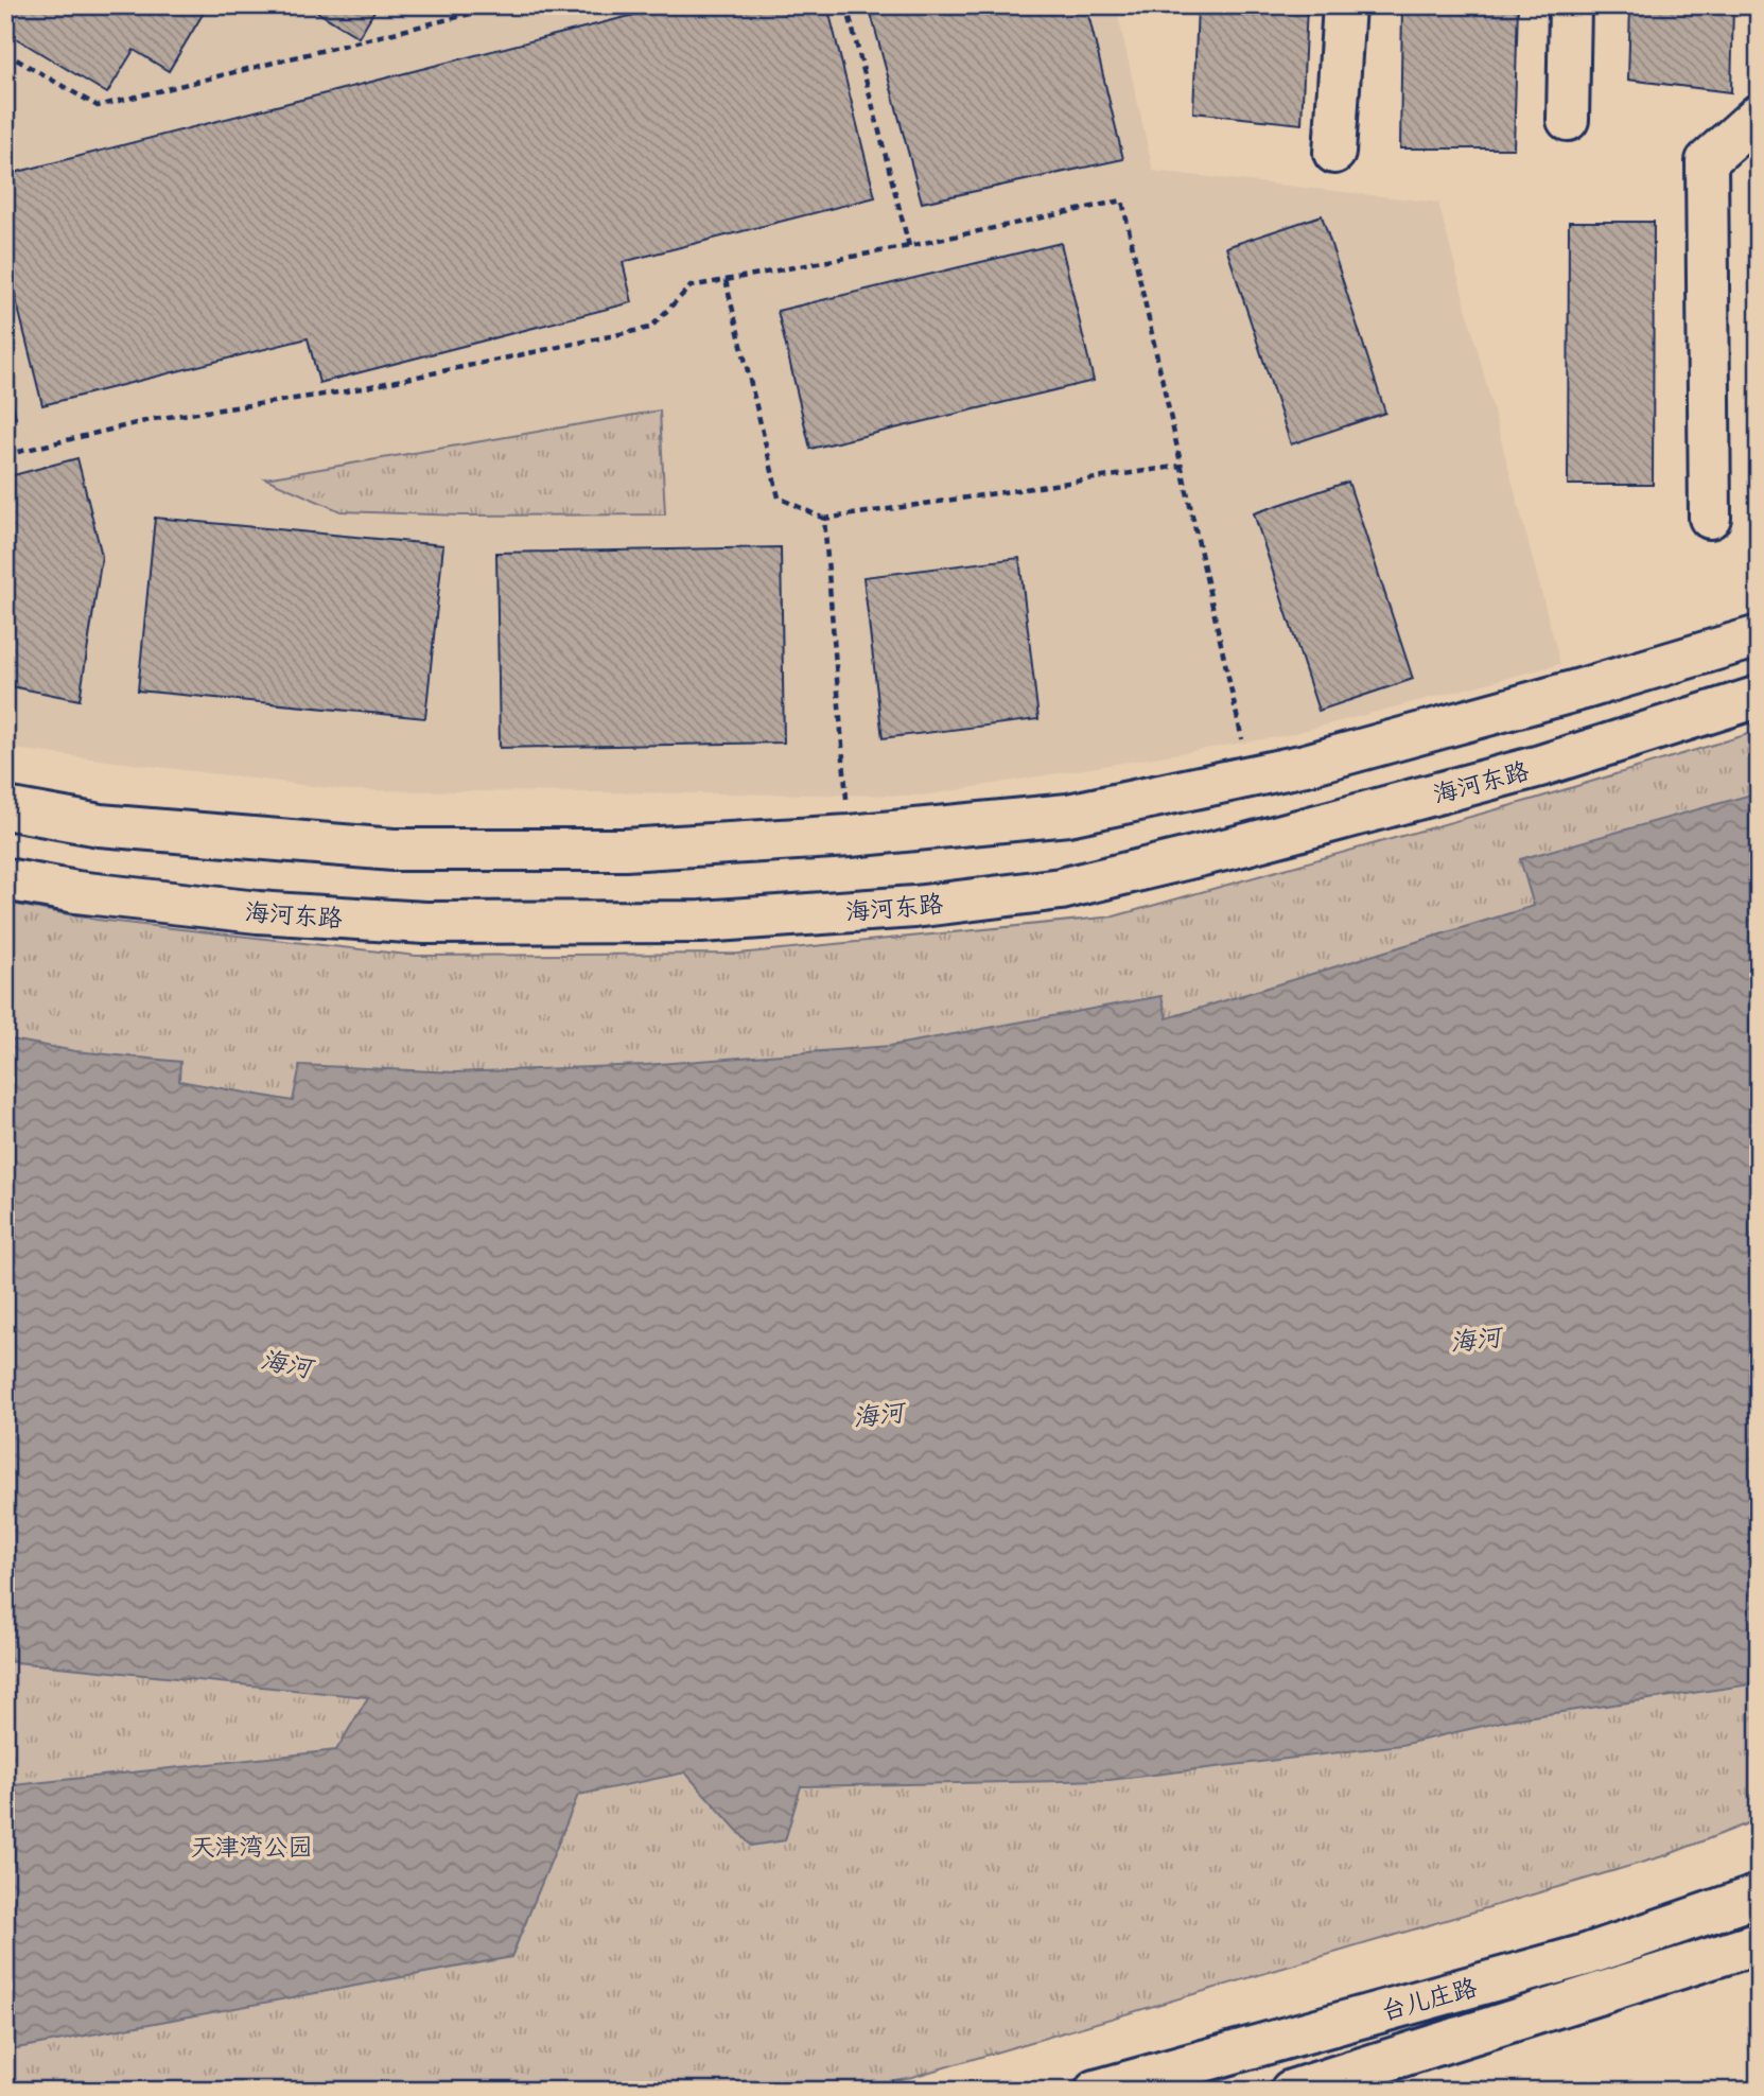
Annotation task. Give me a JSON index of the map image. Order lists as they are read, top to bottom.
{
  "streets": {
    "main road": ["海河东路", "台儿庄路"]
  },
  "water": ["海河"],
  "parks": ["天津湾公园"]
}
